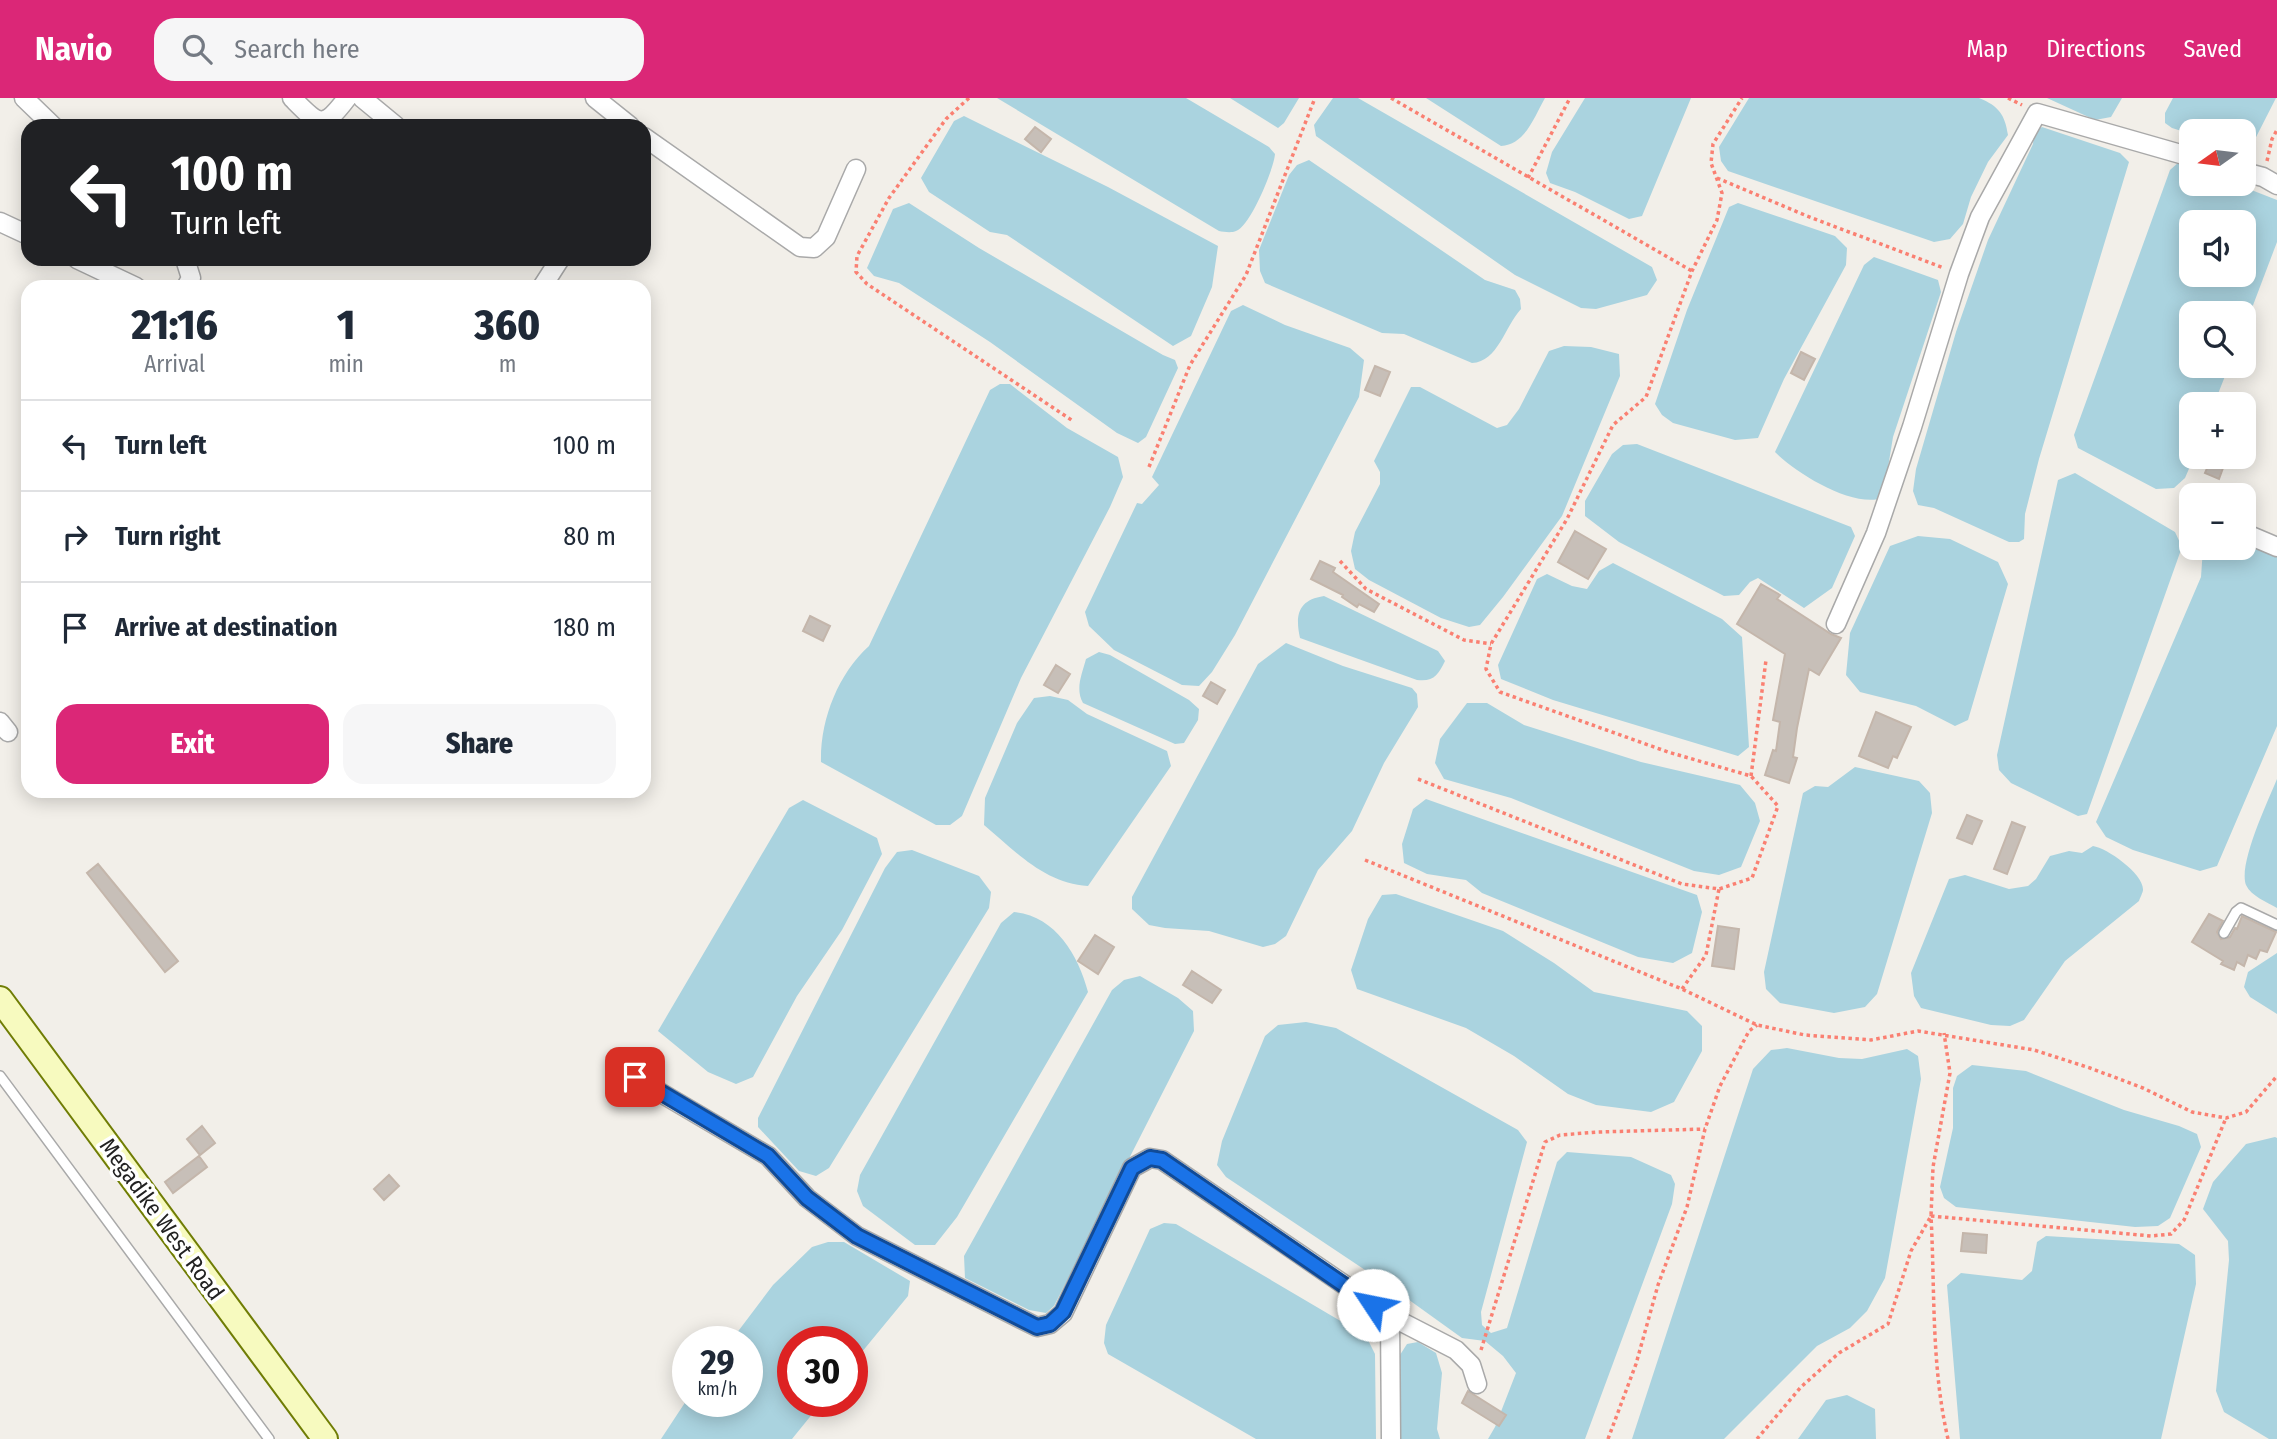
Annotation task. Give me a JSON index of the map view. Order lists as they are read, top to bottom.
{
  "streets": {
    "street": ["Megadike West Road"]
  },
  "north": "left",
  "page": {
    "header": "Navio",
    "search": "Search here",
    "nav": ["Map", "Directions", "Saved"],
    "map_buttons": ["+", "−"],
    "turn": ["100 m", "Turn left"],
    "eta": [
      "21:16",
      "Arrival",
      "1",
      "min",
      "360",
      "m"
    ],
    "list": [
      {
        "name": "Turn left",
        "value": "100 m"
      },
      {
        "name": "Turn right",
        "value": "80 m"
      },
      {
        "name": "Arrive at destination",
        "value": "180 m"
      }
    ],
    "buttons": ["Exit", "Share"],
    "speed": "29 km/h",
    "limit": "30"
  }
}
